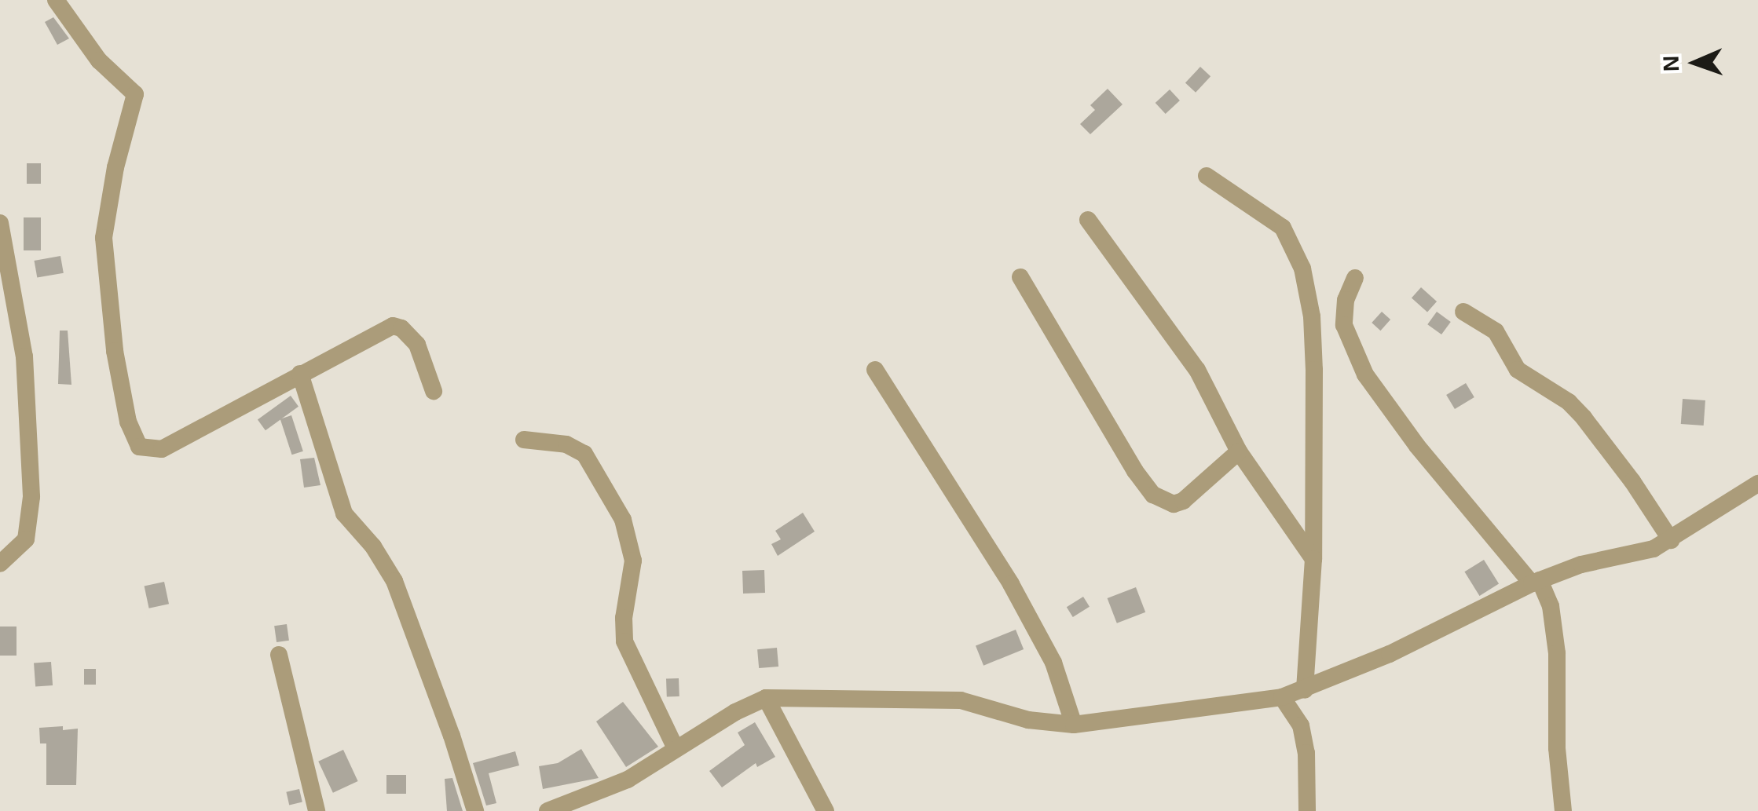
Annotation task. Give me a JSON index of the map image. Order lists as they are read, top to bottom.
{
  "north": "left"
}
